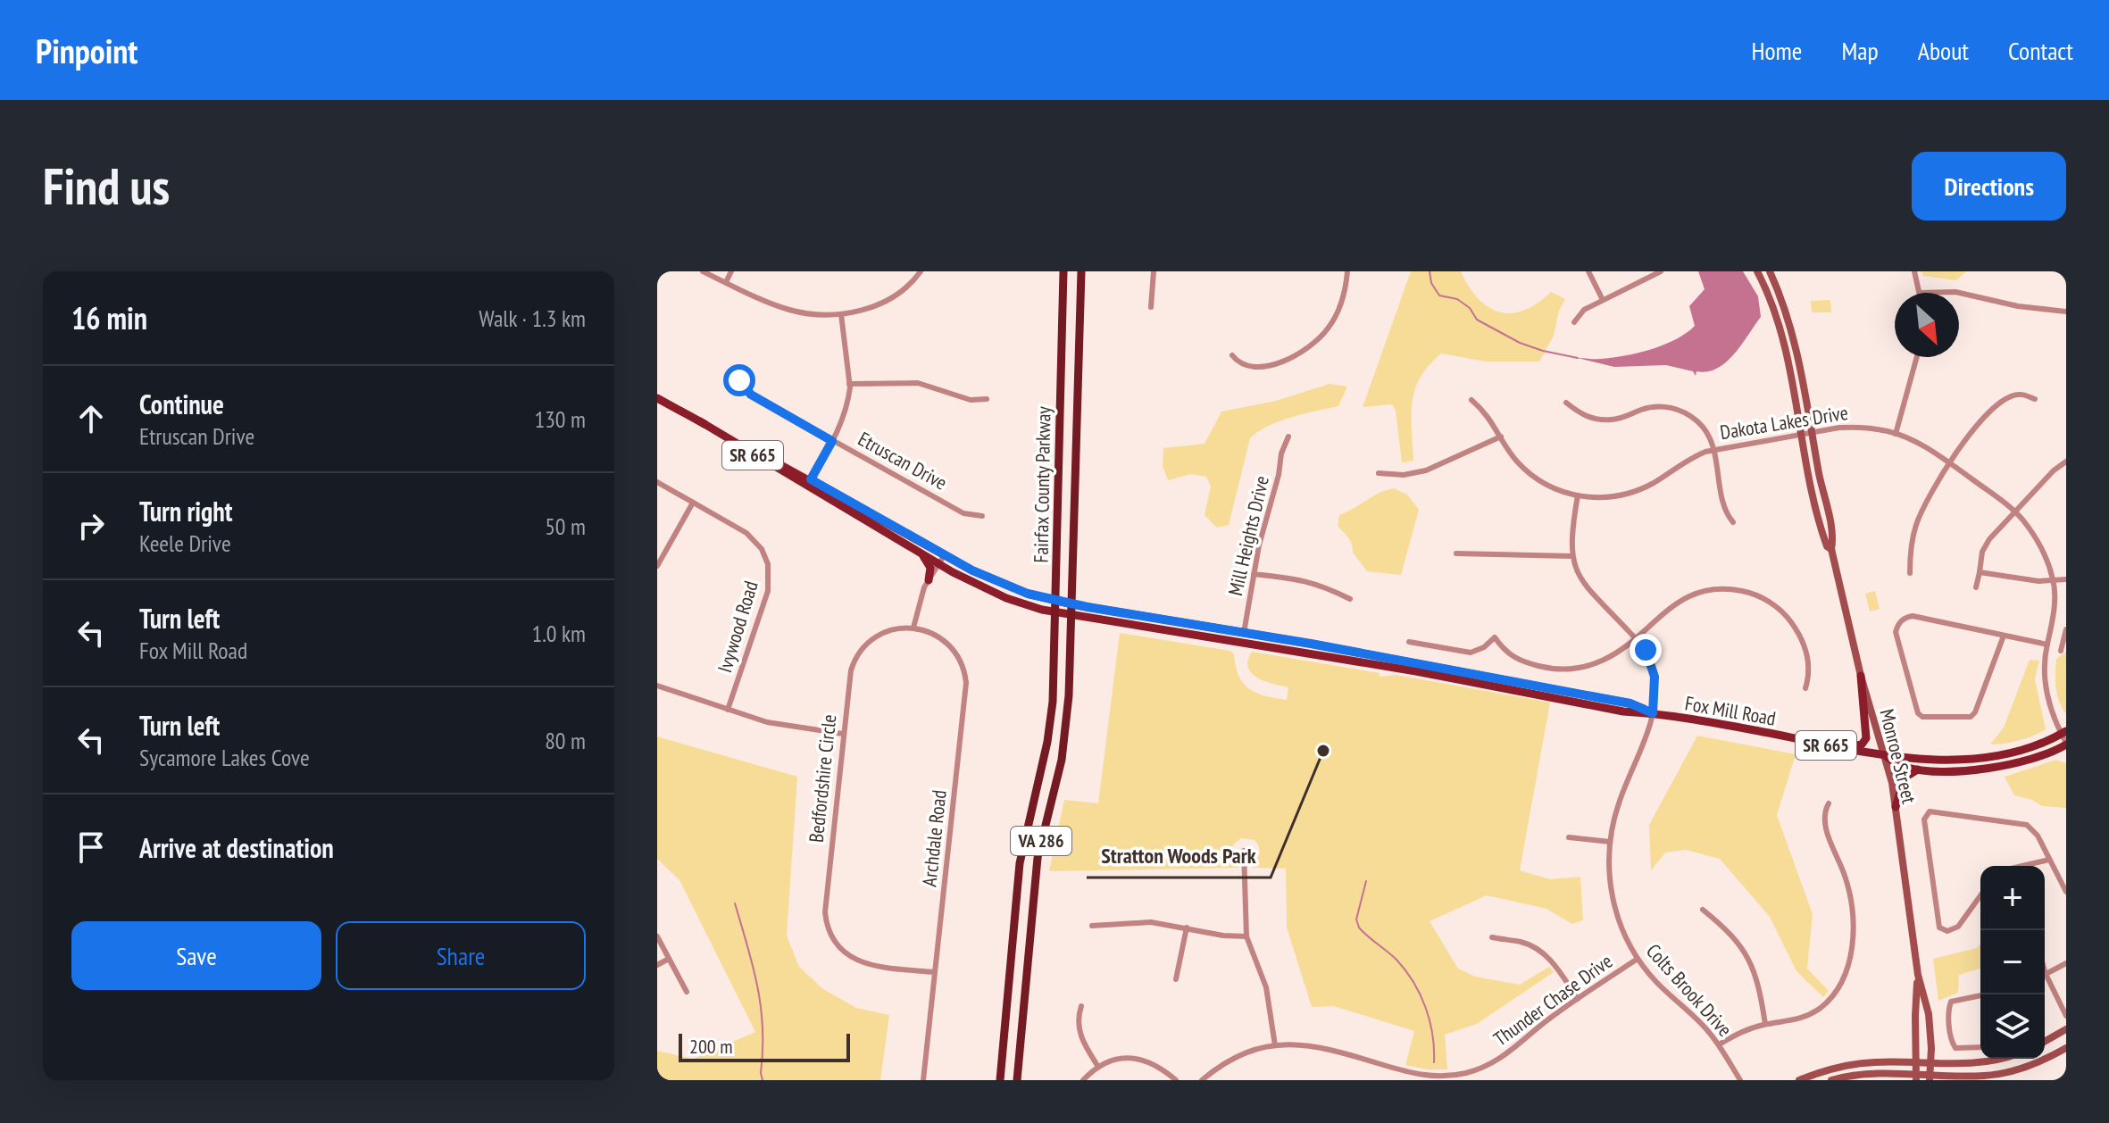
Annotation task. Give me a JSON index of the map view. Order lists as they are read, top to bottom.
{
  "streets": {
    "highway": ["Fairfax County Parkway", "VA 286"],
    "main road": ["SR 665", "Fox Mill Road", "Monroe Street"],
    "street": [
      "Dakota Lakes Drive",
      "Etruscan Drive",
      "Mill Heights Drive",
      "Ivywood Road",
      "Bedfordshire Circle",
      "Archdale Road",
      "Colts Brook Drive",
      "Thunder Chase Drive"
    ]
  },
  "crossings": [
    ["Dakota Lakes Drive", "Fox Mill Road"],
    ["Dakota Lakes Drive", "Monroe Street"],
    ["Fairfax County Parkway", "Fox Mill Road"],
    ["Mill Heights Drive", "Fox Mill Road"],
    ["Fox Mill Road", "Monroe Street"],
    ["Fox Mill Road", "Colts Brook Drive"],
    ["Bedfordshire Circle", "Archdale Road"],
    ["Colts Brook Drive", "Thunder Chase Drive"]
  ],
  "places": ["Stratton Woods Park"],
  "scale_bar": "200 m",
  "north": "bottom right",
  "page": {
    "header": "Pinpoint",
    "nav": [
      "Home",
      "Map",
      "About",
      "Contact"
    ],
    "buttons": [
      "Directions",
      ["Save", "Share"]
    ],
    "title": "Find us",
    "heading": ["16 min", "Walk · 1.3 km"],
    "list": [
      ["Continue", "Etruscan Drive", "130 m"],
      ["Turn right", "Keele Drive", "50 m"],
      ["Turn left", "Fox Mill Road", "1.0 km"],
      ["Turn left", "Sycamore Lakes Cove", "80 m"],
      "Arrive at destination"
    ],
    "map_buttons": ["+", "−"],
    "scale": "200 m"
  }
}
